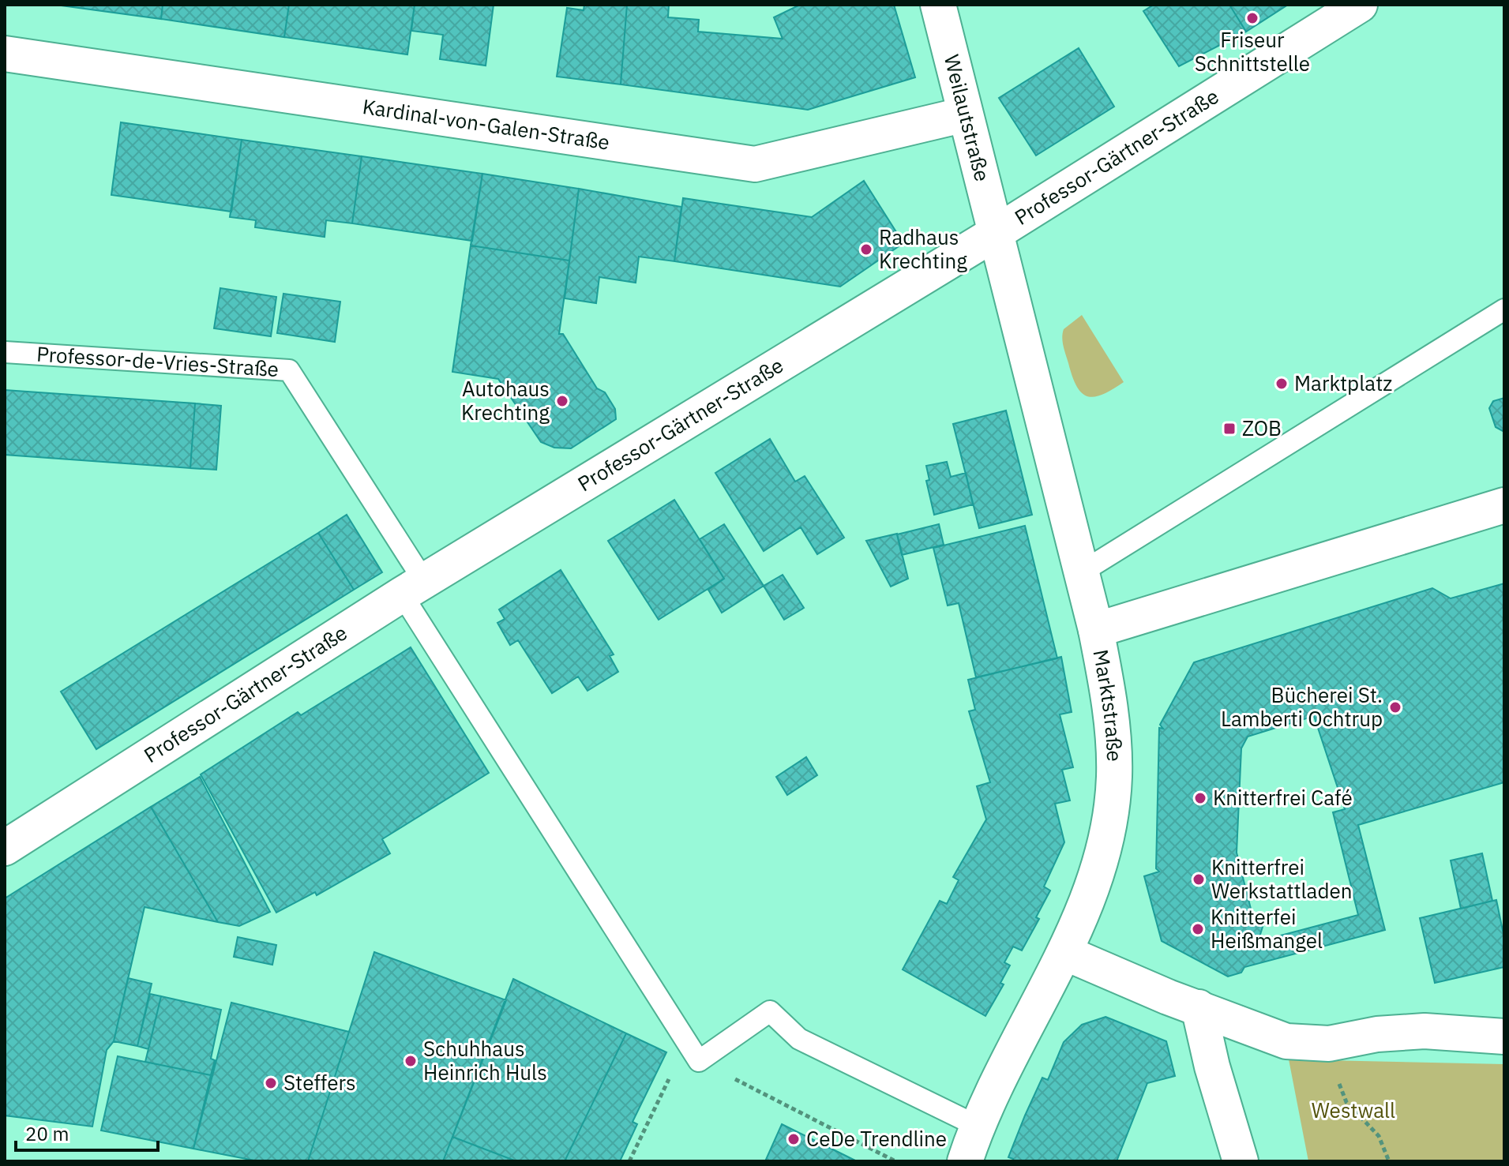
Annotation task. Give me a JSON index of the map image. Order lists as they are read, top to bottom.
{
  "streets": {
    "street": [
      "Weilautstraße",
      "Kardinal-von-Galen-Straße",
      "Professor-Gärtner-Straße",
      "Marktstraße"
    ],
    "lane": ["Professor-de-Vries-Straße"]
  },
  "crossings": [
    ["Weilautstraße", "Kardinal-von-Galen-Straße"],
    ["Weilautstraße", "Professor-Gärtner-Straße"],
    ["Weilautstraße", "Marktstraße"],
    ["Professor-Gärtner-Straße", "Professor-de-Vries-Straße"],
    ["Professor-Gärtner-Straße", "Marktstraße"]
  ],
  "parks": ["Westwall"],
  "places": {
    "other": [
      "Friseur Schnittstelle",
      "Radhaus Krechting",
      "Marktplatz",
      "Autohaus Krechting",
      "Bücherei St. Lamberti Ochtrup",
      "Knitterfrei Café",
      "Knitterfrei Werkstattladen",
      "Knitterfei Heißmangel",
      "Schuhhaus Heinrich Huls",
      "Steffers",
      "CeDe Trendline"
    ],
    "transit": ["ZOB"]
  },
  "scale_bar": "20 m"
}
